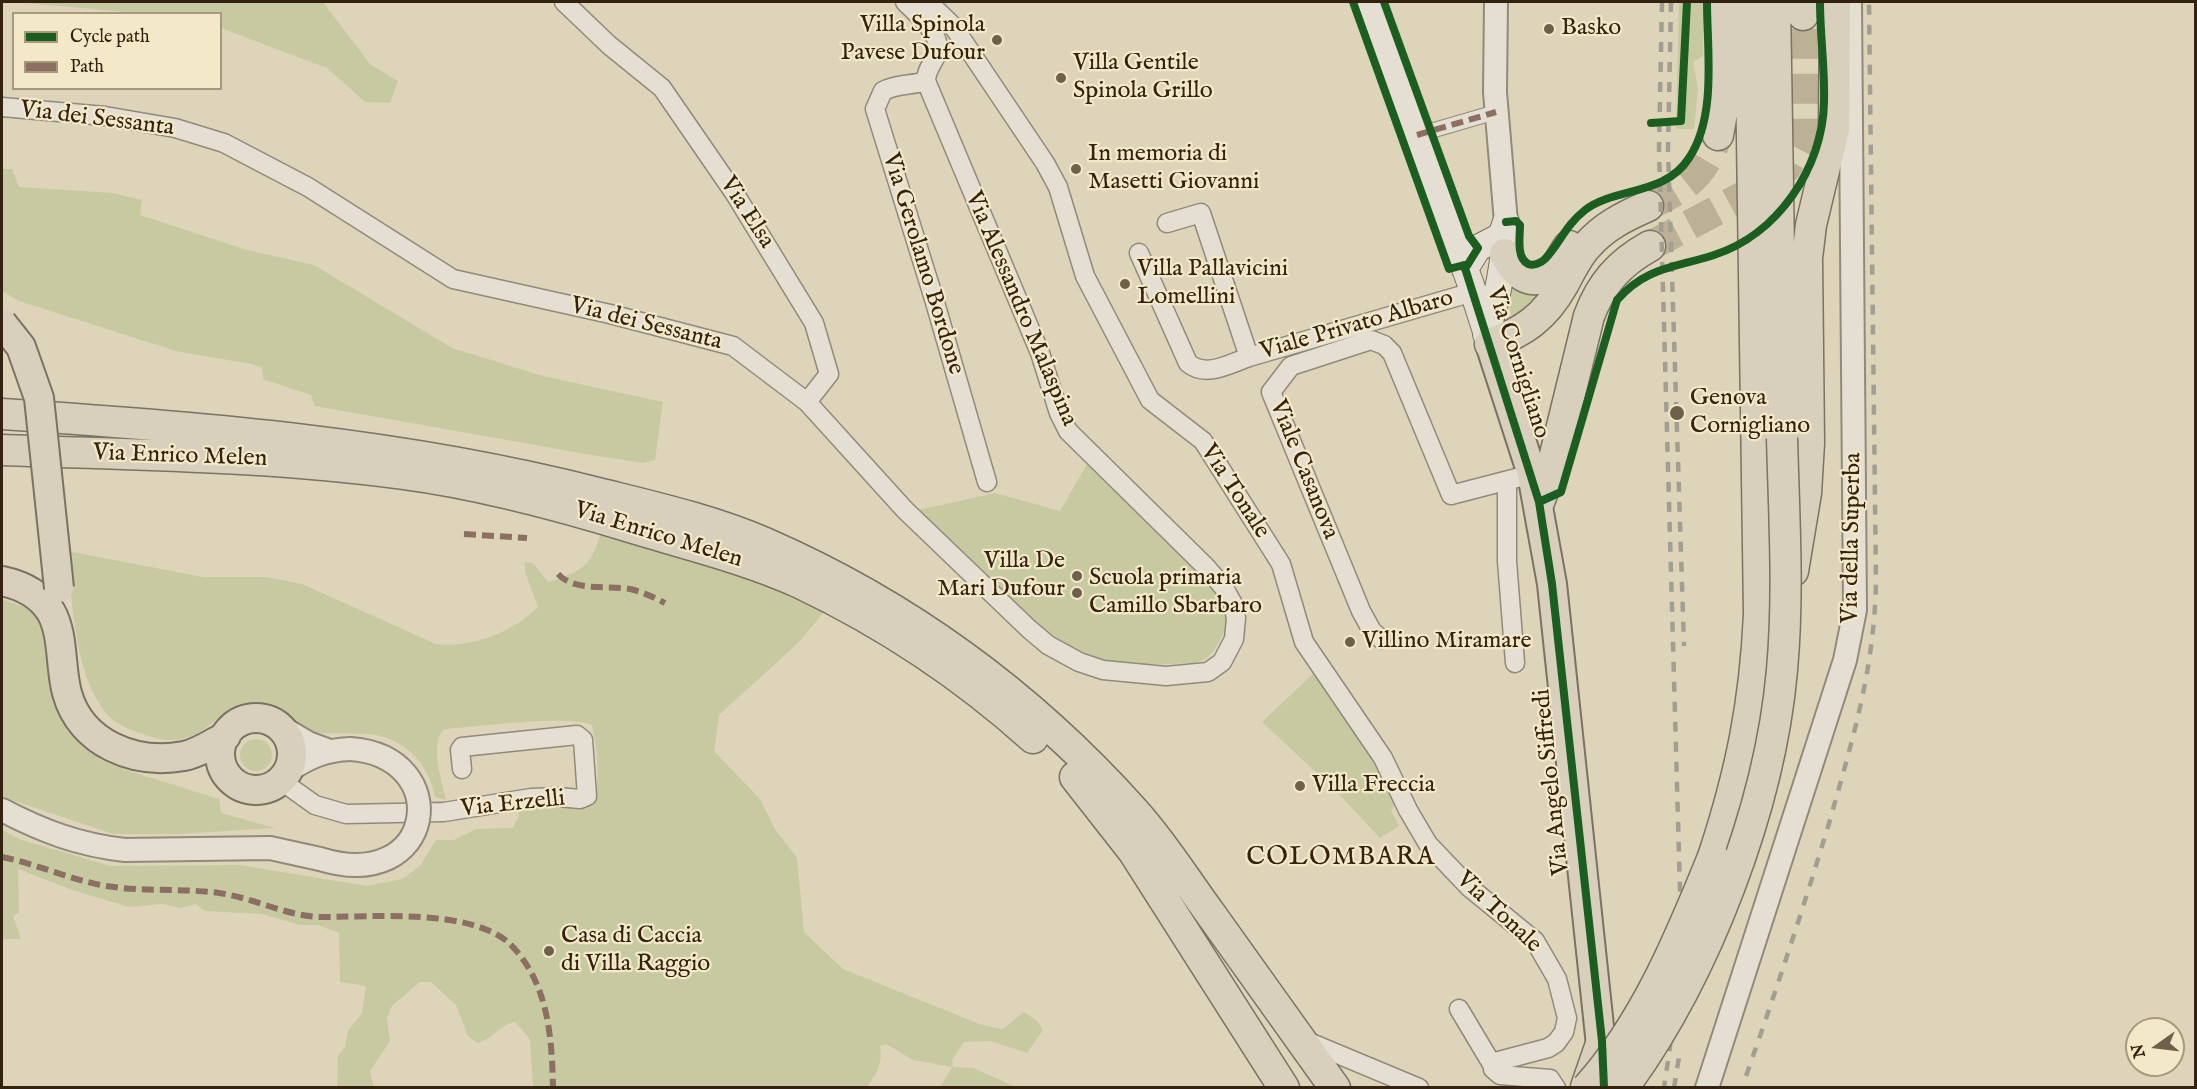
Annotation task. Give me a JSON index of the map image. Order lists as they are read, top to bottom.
{
  "streets": {
    "highway": ["Via Enrico Melen"],
    "main road": ["Via Cornigliano", "Via Angelo Siffredi"],
    "street": [
      "Via dei Sessanta",
      "Via Elsa",
      "Via Gerolamo Bordone",
      "Via Alessandro Malaspina",
      "Viale Privato Albaro",
      "Viale Casanova",
      "Via Tonale",
      "Via della Superba",
      "Via Erzelli"
    ]
  },
  "crossings": [
    ["Via dei Sessanta", "Via Elsa"],
    ["Via dei Sessanta", "Via Alessandro Malaspina"],
    ["Via Gerolamo Bordone", "Via Alessandro Malaspina"],
    ["Viale Privato Albaro", "Via Cornigliano"],
    ["Via Cornigliano", "Viale Casanova"],
    ["Via Cornigliano", "Via Angelo Siffredi"],
    ["Viale Casanova", "Via Angelo Siffredi"]
  ],
  "districts": ["COLOMBARA"],
  "places": [
    "Basko",
    "Villa Spinola Pavese Dufour",
    "Villa Gentile Spinola Grillo",
    "In memoria di Masetti Giovanni",
    "Villa Pallavicini Lomellini",
    "Genova Cornigliano",
    "Villa De Mari Dufour",
    "Scuola primaria Camillo Sbarbaro",
    "Villino Miramare",
    "Villa Freccia",
    "Casa di Caccia di Villa Raggio"
  ],
  "legend": ["Cycle path", "Path"],
  "north": "left"
}
